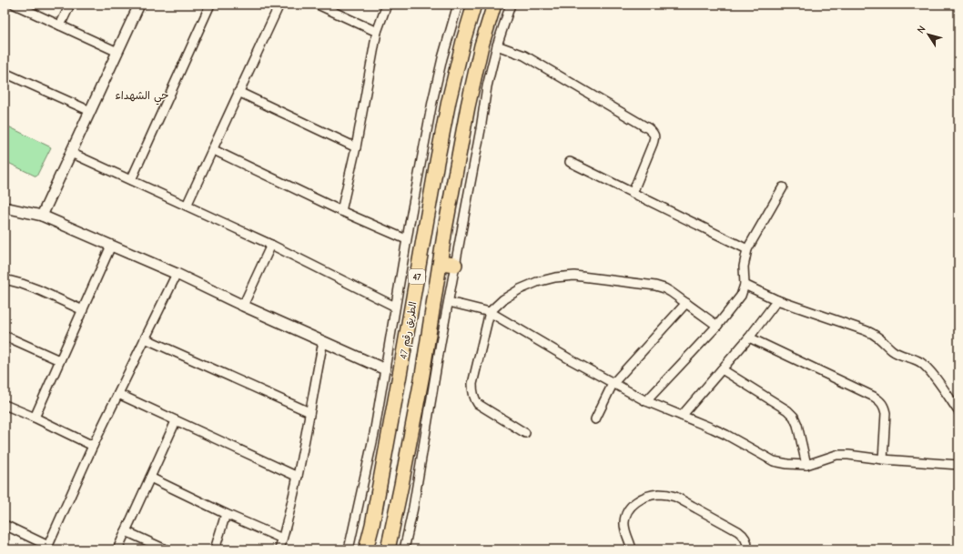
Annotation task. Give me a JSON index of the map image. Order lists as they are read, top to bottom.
{
  "streets": {
    "highway": ["47", "الطريق رقم 47"]
  },
  "districts": ["حي الشهداء"],
  "north": "top left"
}
